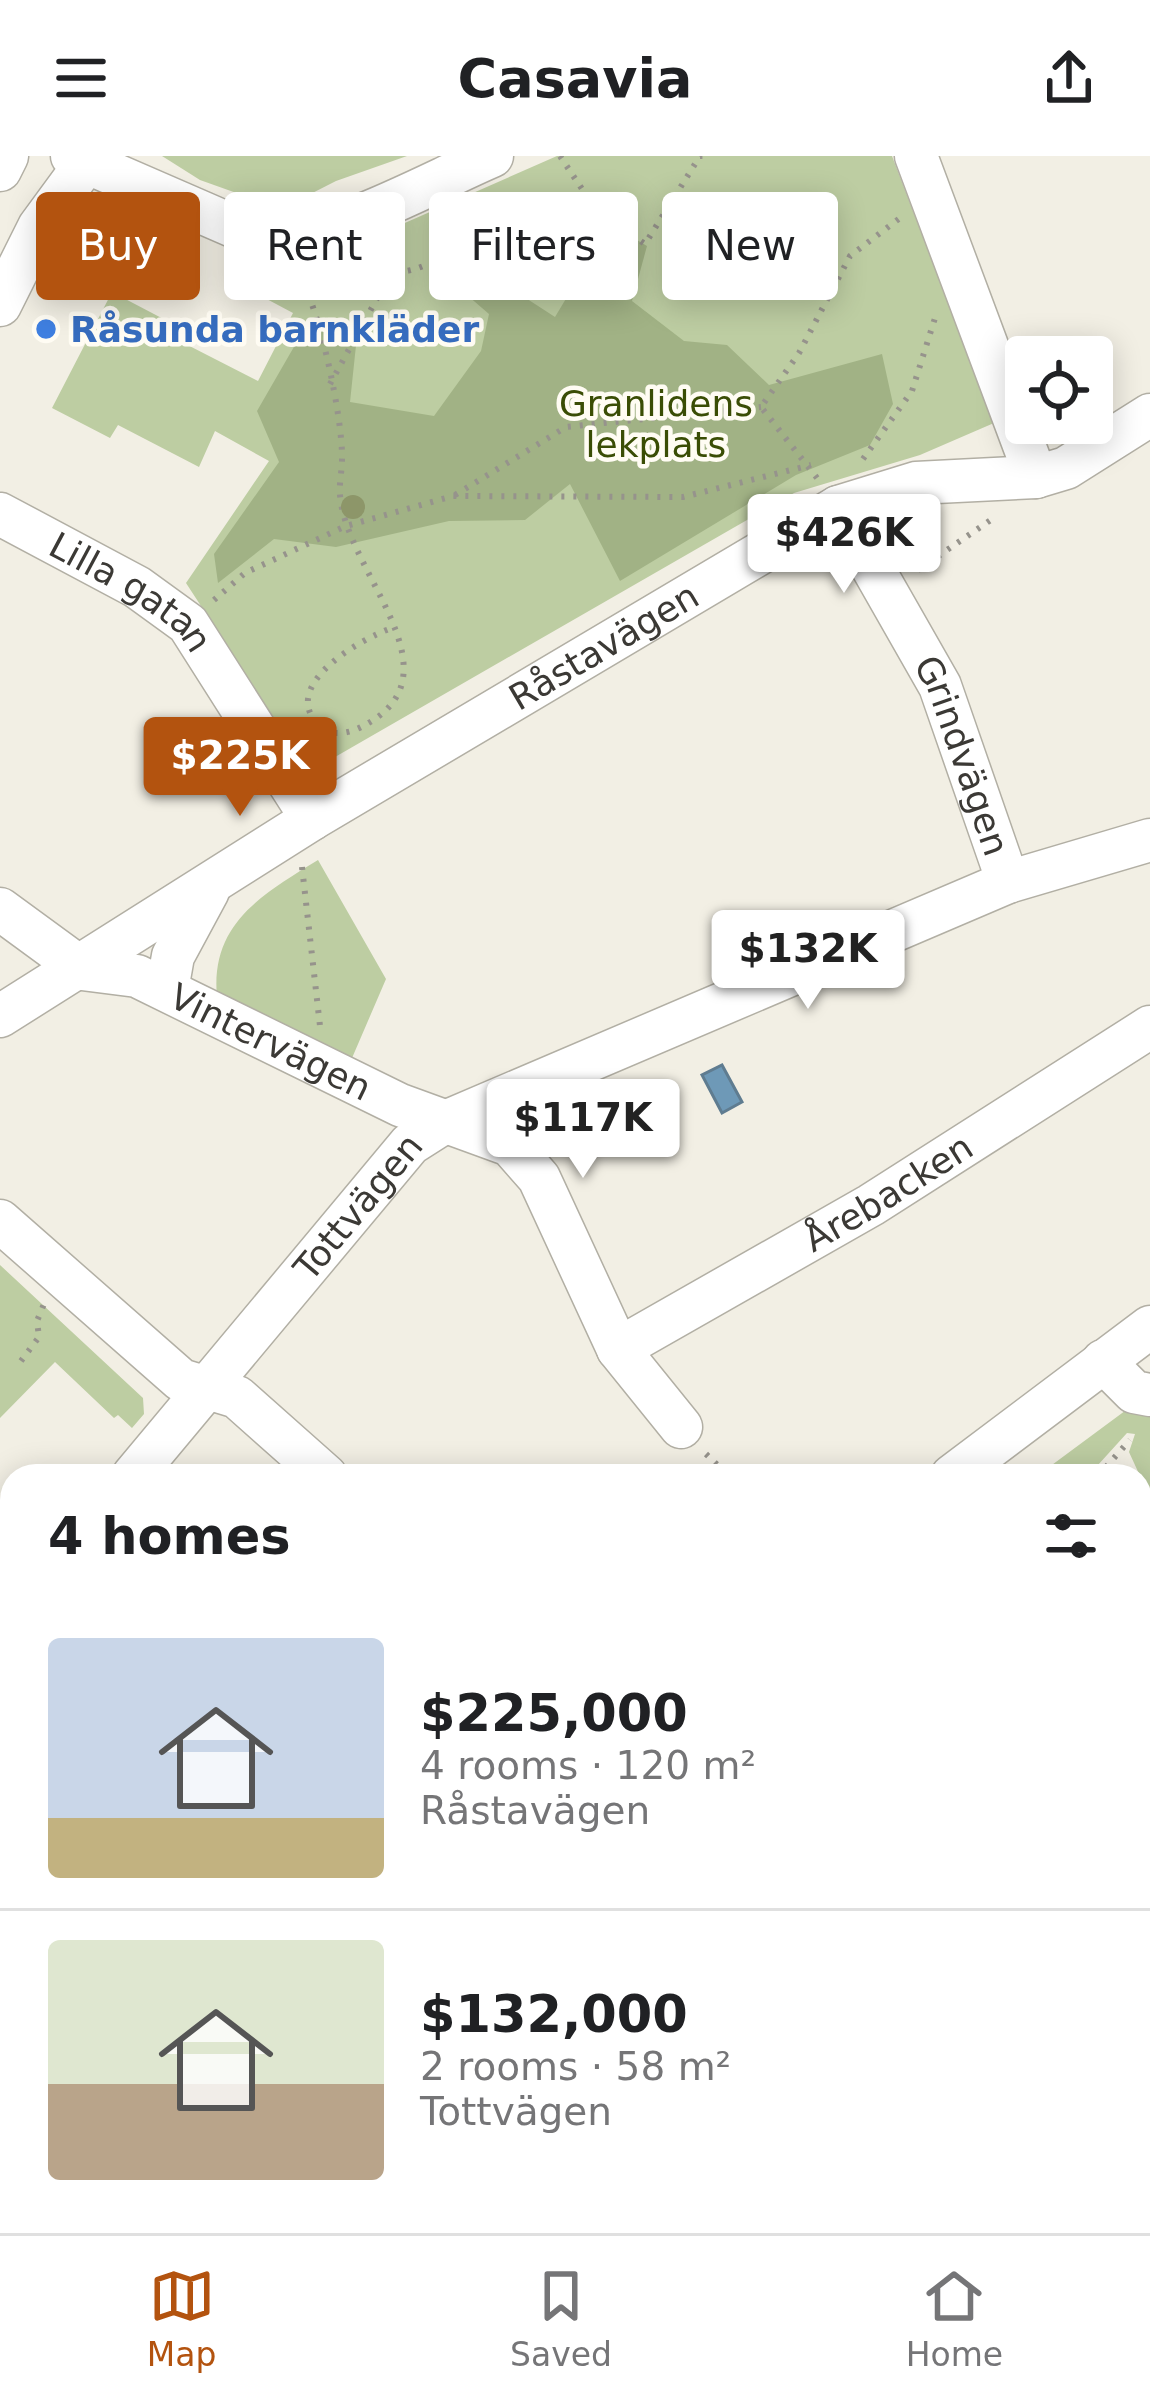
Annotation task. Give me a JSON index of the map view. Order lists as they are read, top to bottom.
{
  "streets": {
    "street": [
      "Lilla gatan",
      "Råstavägen",
      "Grindvägen",
      "Vintervägen",
      "Årebacken",
      "Tottvägen"
    ]
  },
  "crossings": [
    ["Lilla gatan", "Råstavägen"],
    ["Råstavägen", "Grindvägen"],
    ["Råstavägen", "Vintervägen"],
    ["Grindvägen", "Tottvägen"],
    ["Vintervägen", "Årebacken"],
    ["Vintervägen", "Tottvägen"]
  ],
  "parks": ["Granlidens lekplats"],
  "places": ["Råsunda barnkläder"],
  "page": {
    "header": "Casavia",
    "chip": [
      "Buy",
      "Rent",
      "Filters",
      "New"
    ],
    "price": [
      "$426K",
      "$225K",
      "$132K",
      "$117K"
    ],
    "heading": "4 homes",
    "list": [
      {
        "name": "$225,000",
        "note": "4 rooms · 120 m² · Råstavägen"
      },
      {
        "name": "$132,000",
        "note": "2 rooms · 58 m² · Tottvägen"
      }
    ],
    "tabs": ["Map", "Saved", "Home"]
  }
}
